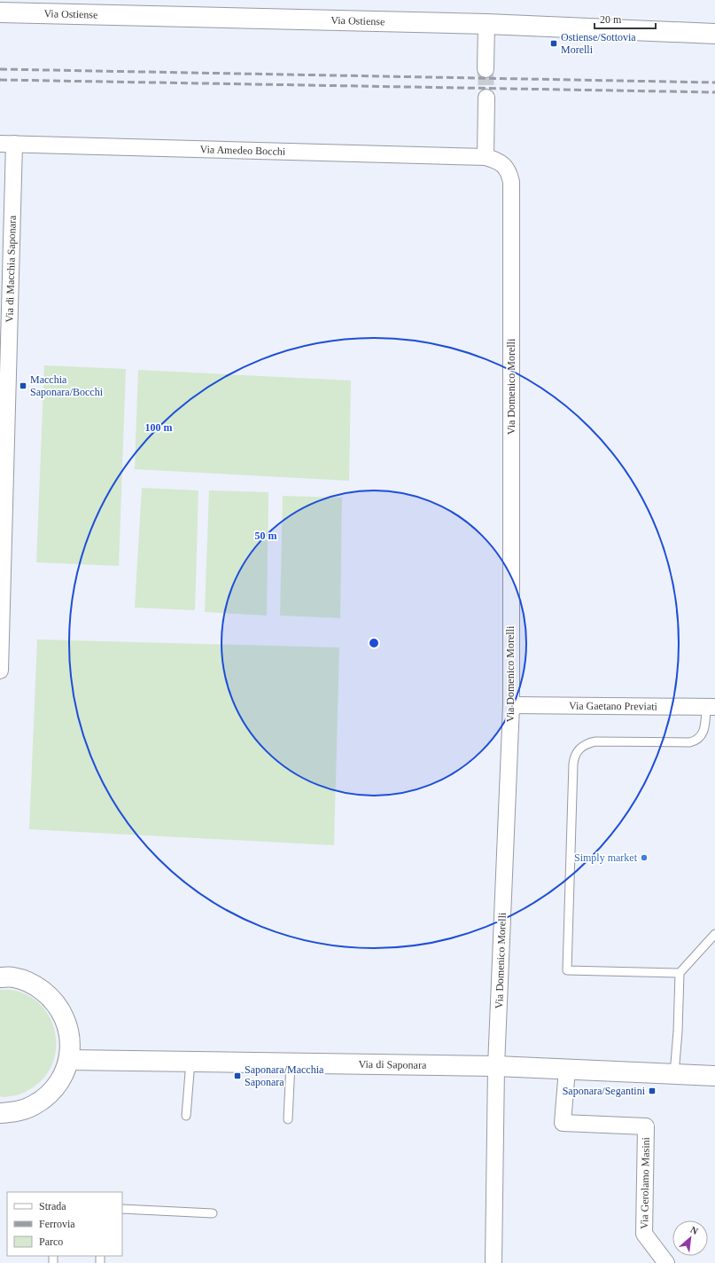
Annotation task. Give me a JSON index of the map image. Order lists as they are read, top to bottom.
{
  "streets": {
    "street": [
      "Via Ostiense",
      "Via Amedeo Bocchi",
      "Via di Macchia Saponara",
      "Via Domenico Morelli",
      "Via Gaetano Previati",
      "Via di Saponara",
      "Via Gerolamo Masini"
    ]
  },
  "crossings": [
    ["Via Amedeo Bocchi", "Via di Macchia Saponara"],
    ["Via Amedeo Bocchi", "Via Domenico Morelli"],
    ["Via Domenico Morelli", "Via Gaetano Previati"],
    ["Via Domenico Morelli", "Via di Saponara"],
    ["Via di Saponara", "Via Gerolamo Masini"]
  ],
  "places": {
    "transit": [
      "Ostiense/Sottovia Morelli",
      "Macchia Saponara/Bocchi",
      "Saponara/Macchia Saponara",
      "Saponara/Segantini"
    ],
    "other": ["Simply market"]
  },
  "legend": ["Strada", "Ferrovia", "Parco"],
  "scale_bar": "20 m",
  "north": "top right",
  "rings": ["100 m", "50 m"]
}
